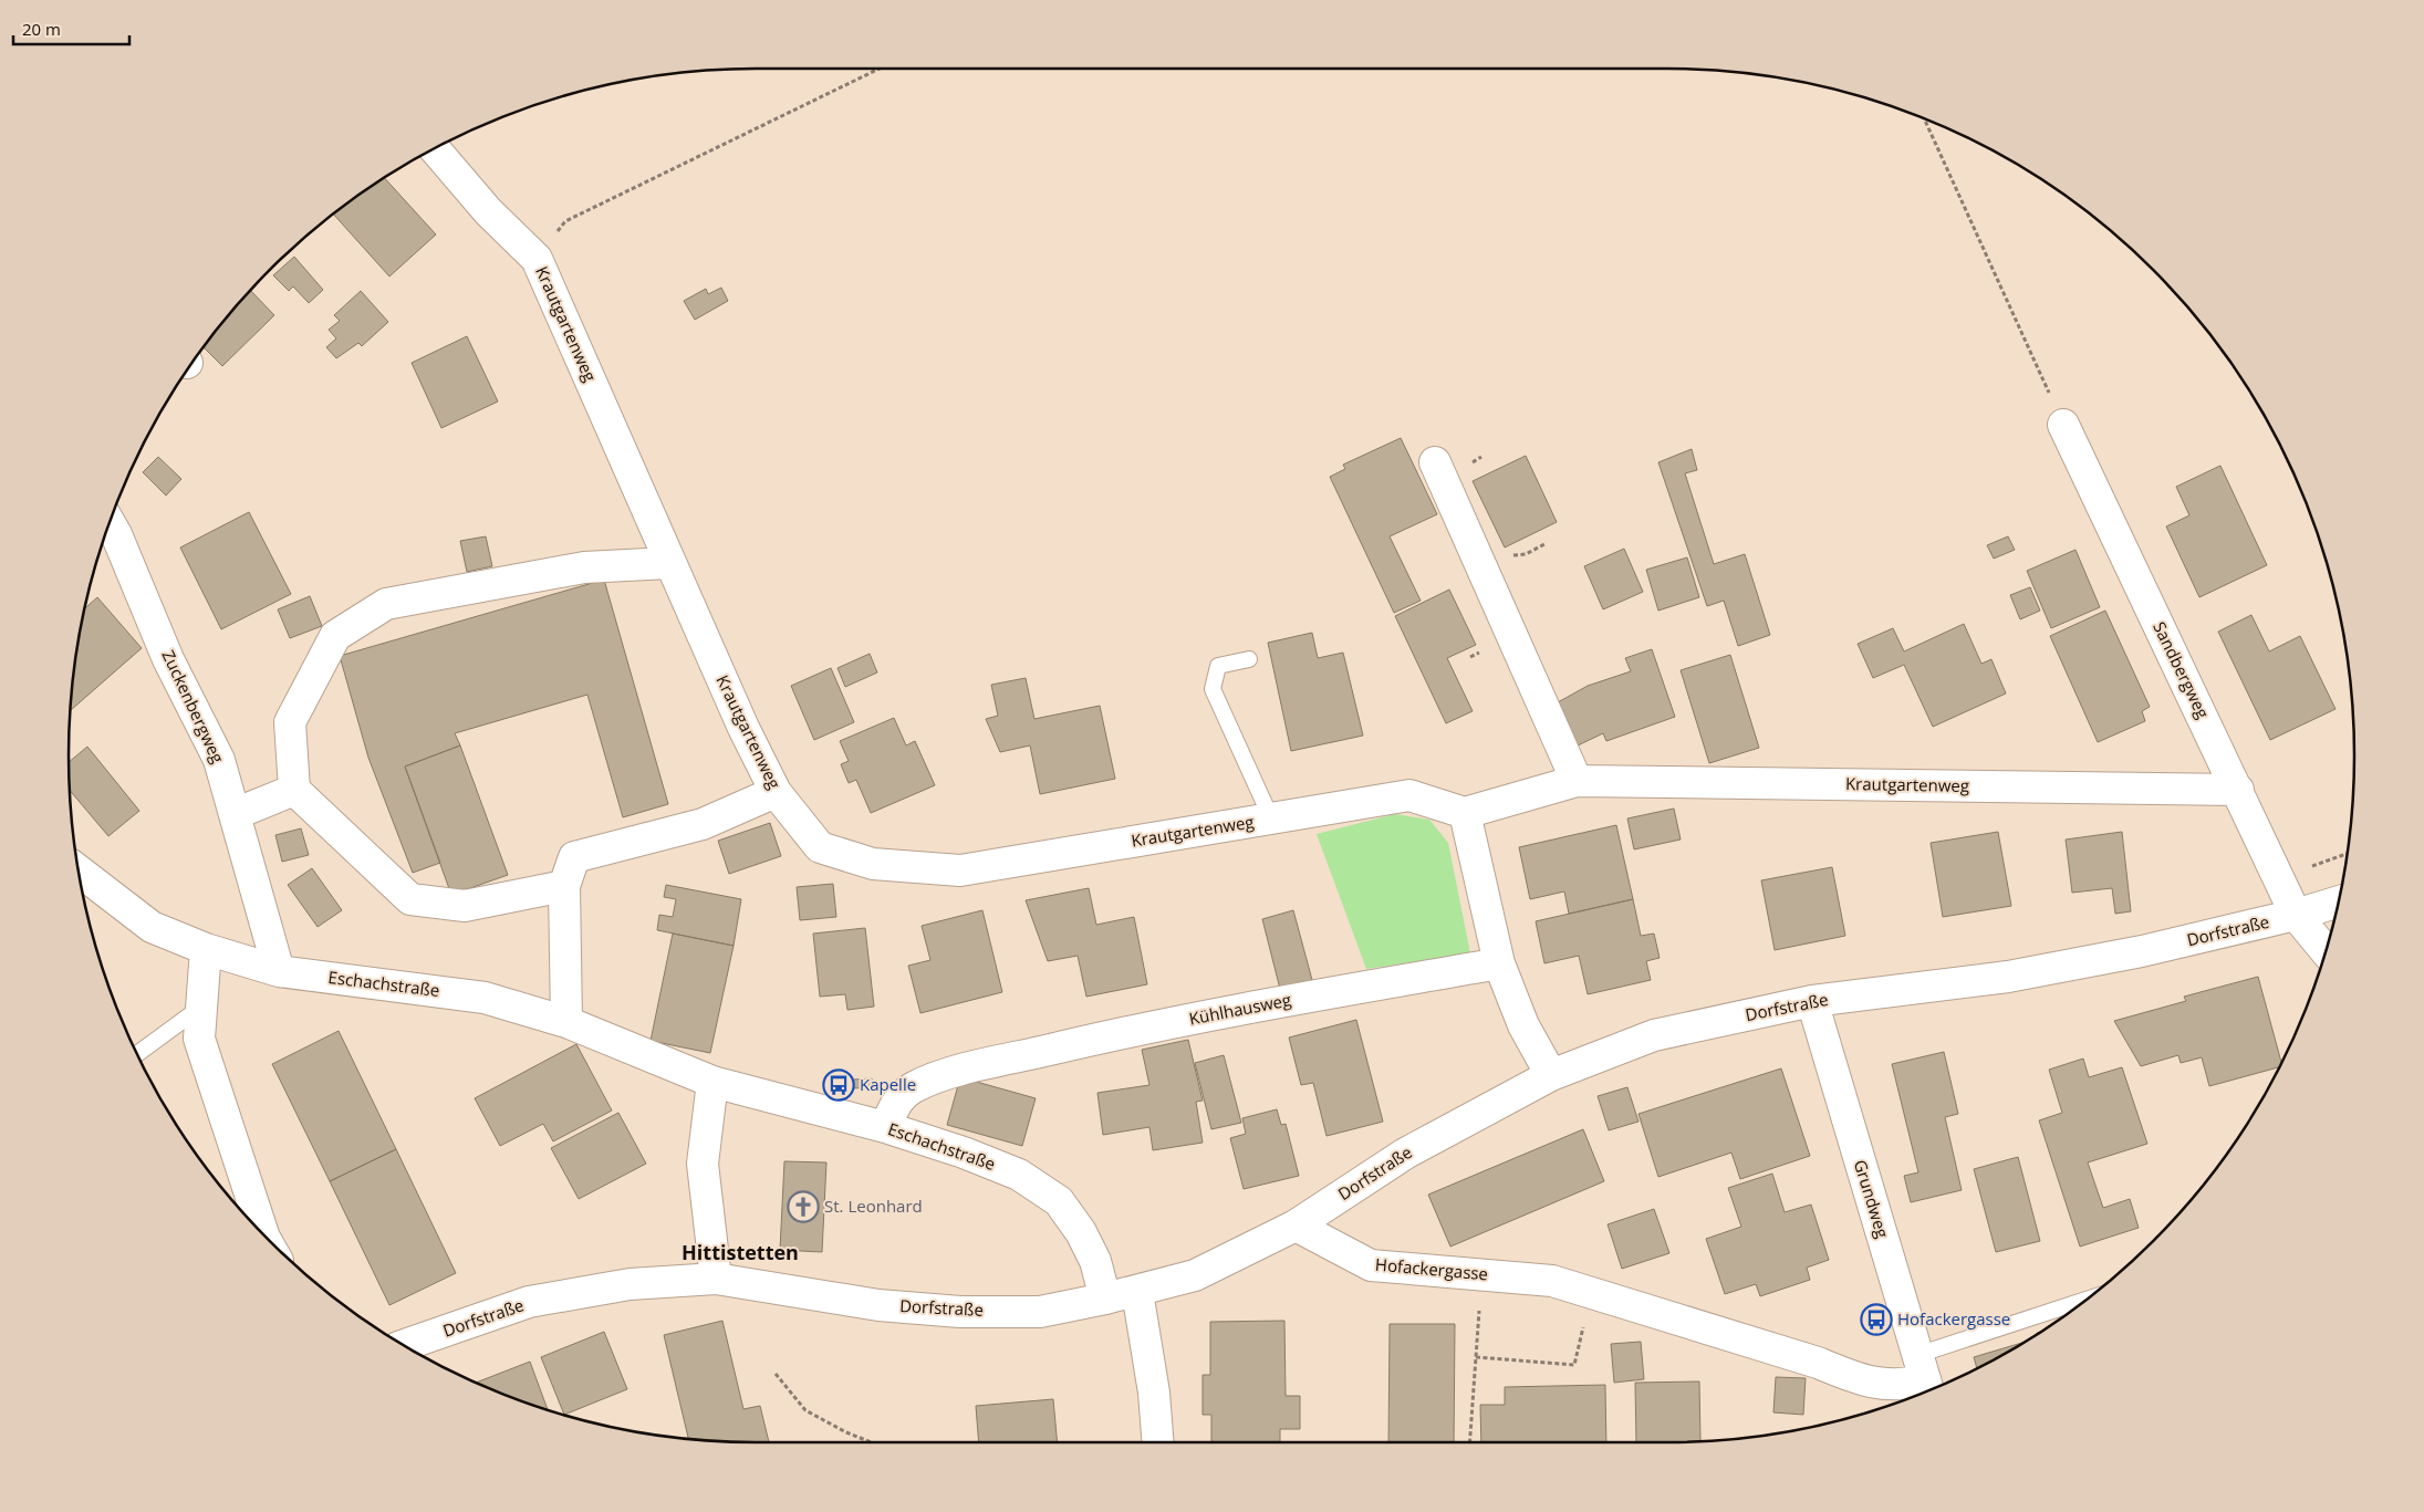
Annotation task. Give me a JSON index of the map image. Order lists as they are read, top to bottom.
{
  "streets": {
    "street": [
      "Krautgartenweg",
      "Sandbergweg",
      "Zuckenbergweg",
      "Dorfstraße",
      "Eschachstraße",
      "Kühlhausweg",
      "Grundweg",
      "Hofackergasse"
    ]
  },
  "crossings": [
    ["Krautgartenweg", "Sandbergweg"],
    ["Sandbergweg", "Dorfstraße"],
    ["Zuckenbergweg", "Eschachstraße"],
    ["Dorfstraße", "Eschachstraße"],
    ["Dorfstraße", "Grundweg"],
    ["Dorfstraße", "Hofackergasse"],
    ["Eschachstraße", "Kühlhausweg"],
    ["Grundweg", "Hofackergasse"]
  ],
  "districts": ["Hittistetten"],
  "places": {
    "bus stop": ["Kapelle", "Hofackergasse"],
    "church": ["St. Leonhard"]
  },
  "scale_bar": "20 m"
}
